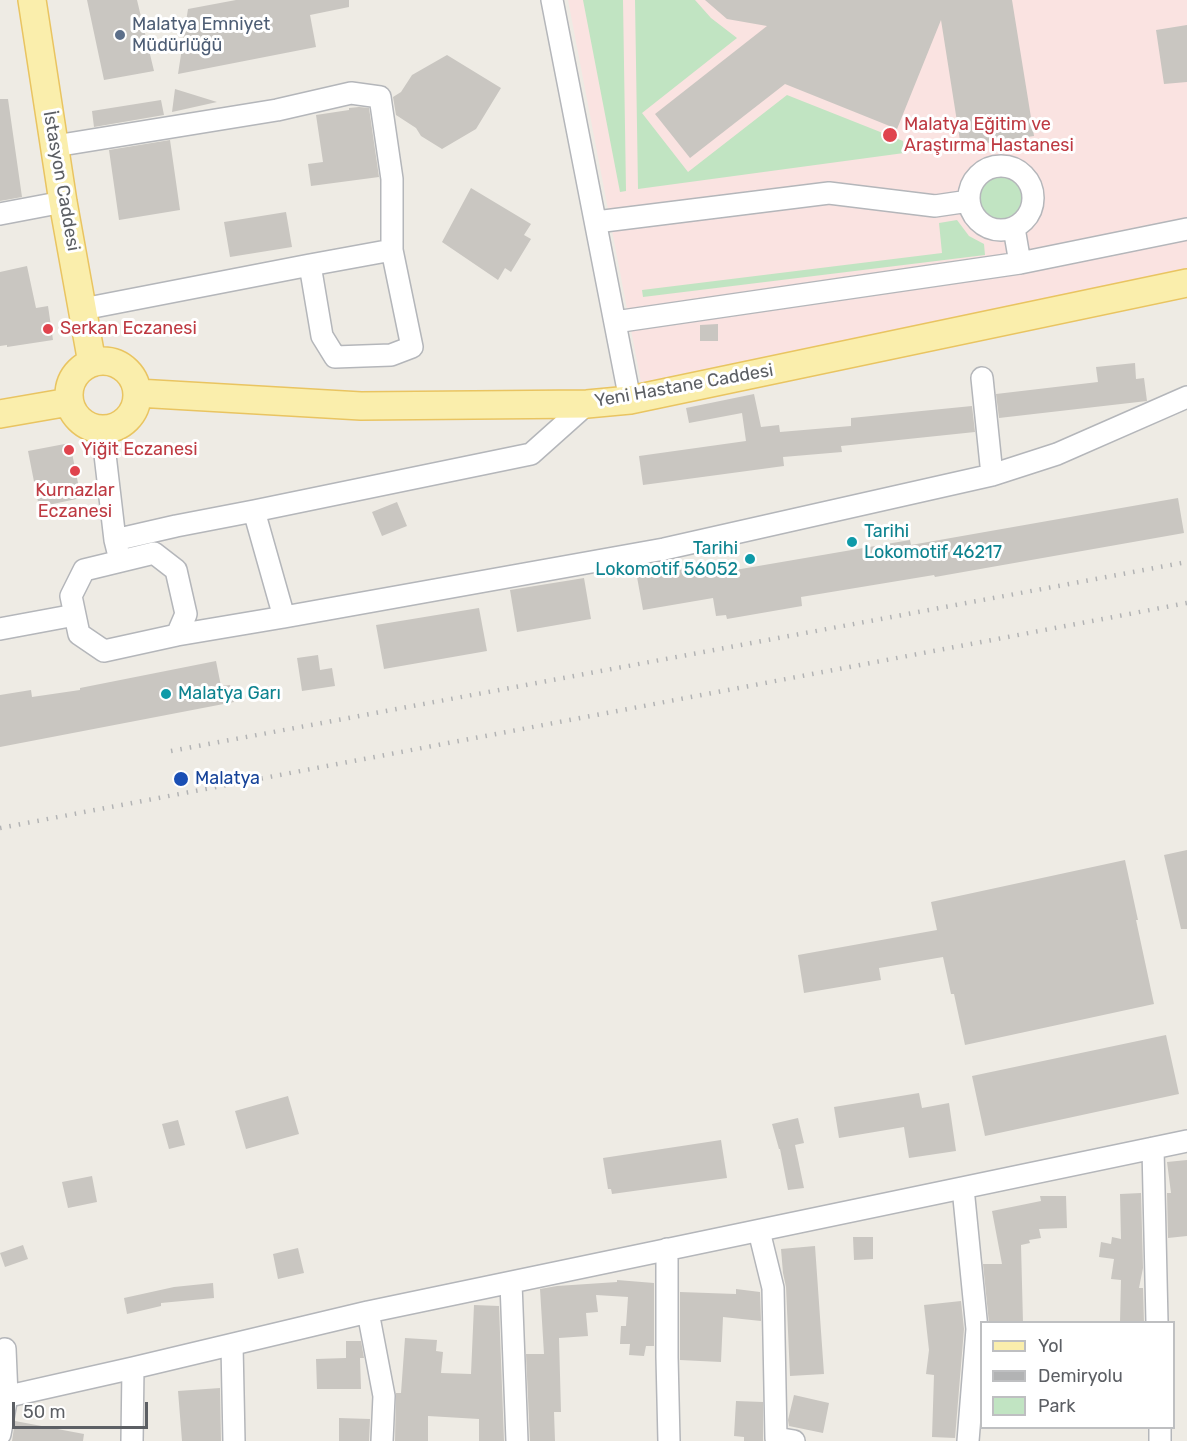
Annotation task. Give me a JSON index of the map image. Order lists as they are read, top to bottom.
{
  "streets": {
    "main road": ["İstasyon Caddesi", "Yeni Hastane Caddesi"]
  },
  "crossings": [
    ["İstasyon Caddesi", "Yeni Hastane Caddesi"]
  ],
  "places": [
    "Malatya Emniyet Müdürlüğü",
    "Malatya Eğitim ve Araştırma Hastanesi",
    "Serkan Eczanesi",
    "Yiğit Eczanesi",
    "Kurnazlar Eczanesi",
    "Tarihi Lokomotif 46217",
    "Tarihi Lokomotif 56052",
    "Malatya Garı",
    "Malatya"
  ],
  "legend": ["Yol", "Demiryolu", "Park"],
  "scale_bar": "50 m"
}
